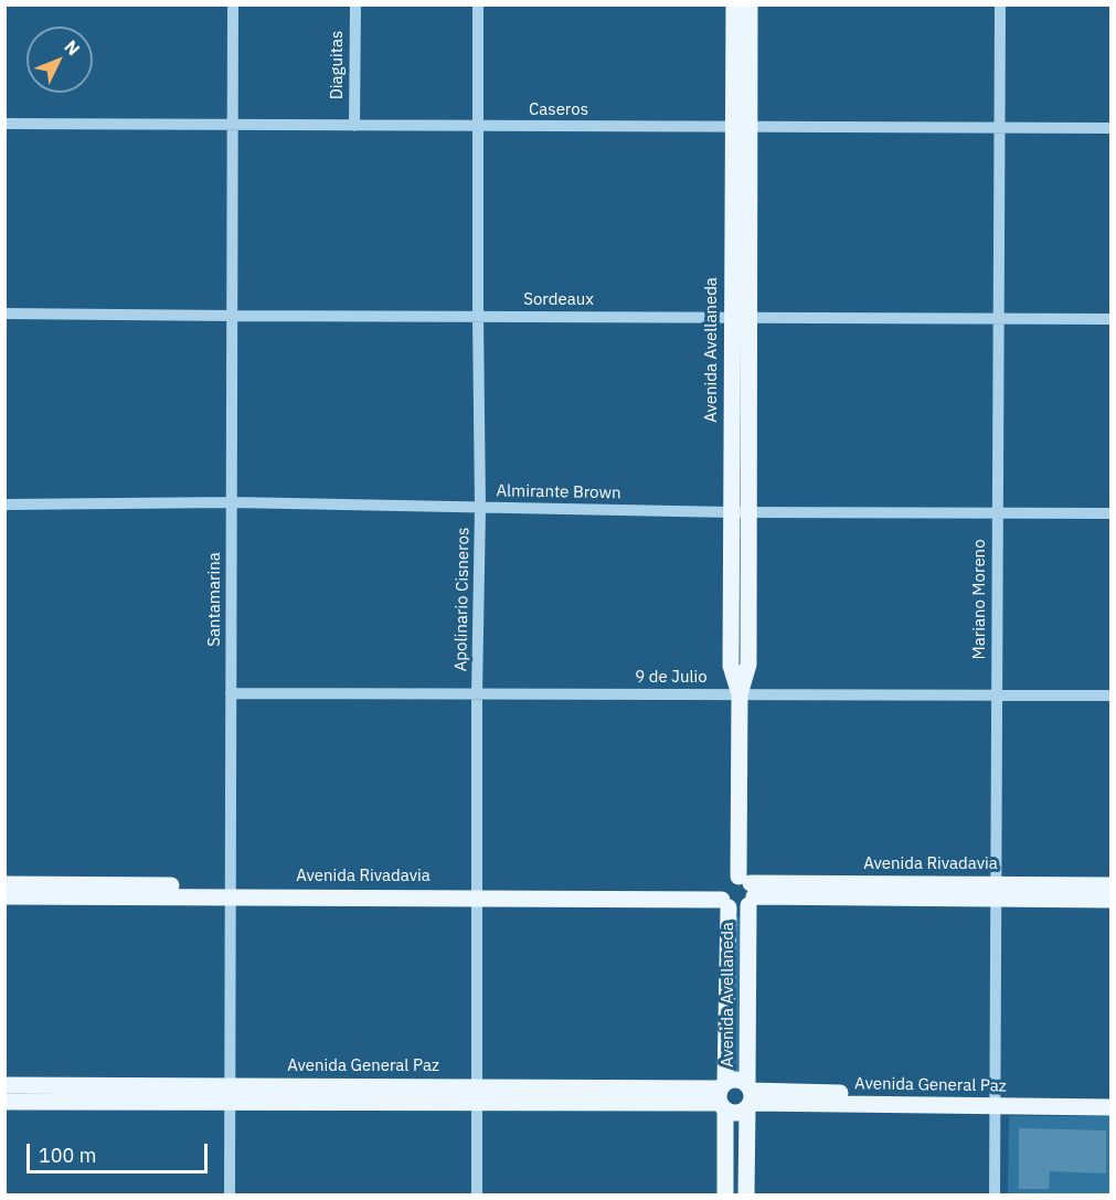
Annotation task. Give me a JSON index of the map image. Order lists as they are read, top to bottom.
{
  "streets": {
    "main road": ["Avenida Avellaneda", "Avenida Rivadavia", "Avenida General Paz"],
    "street": [
      "Diaguitas",
      "Caseros",
      "Sordeaux",
      "Almirante Brown",
      "Santamarina",
      "Apolinario Cisneros",
      "Mariano Moreno",
      "9 de Julio"
    ]
  },
  "crossings": [
    ["Diaguitas", "Caseros"],
    ["Caseros", "Avenida Avellaneda"],
    ["Caseros", "Santamarina"],
    ["Caseros", "Apolinario Cisneros"],
    ["Caseros", "Mariano Moreno"],
    ["Sordeaux", "Avenida Avellaneda"],
    ["Sordeaux", "Santamarina"],
    ["Sordeaux", "Apolinario Cisneros"],
    ["Sordeaux", "Mariano Moreno"],
    ["Avenida Avellaneda", "Almirante Brown"],
    ["Avenida Avellaneda", "9 de Julio"],
    ["Avenida Avellaneda", "Avenida Rivadavia"],
    ["Avenida Avellaneda", "Avenida General Paz"],
    ["Almirante Brown", "Santamarina"],
    ["Almirante Brown", "Apolinario Cisneros"],
    ["Almirante Brown", "Mariano Moreno"],
    ["Santamarina", "9 de Julio"],
    ["Santamarina", "Avenida Rivadavia"],
    ["Santamarina", "Avenida General Paz"],
    ["Apolinario Cisneros", "9 de Julio"],
    ["Apolinario Cisneros", "Avenida Rivadavia"],
    ["Apolinario Cisneros", "Avenida General Paz"],
    ["Mariano Moreno", "9 de Julio"],
    ["Mariano Moreno", "Avenida Rivadavia"],
    ["Mariano Moreno", "Avenida General Paz"]
  ],
  "scale_bar": "100 m",
  "north": "top right"
}
